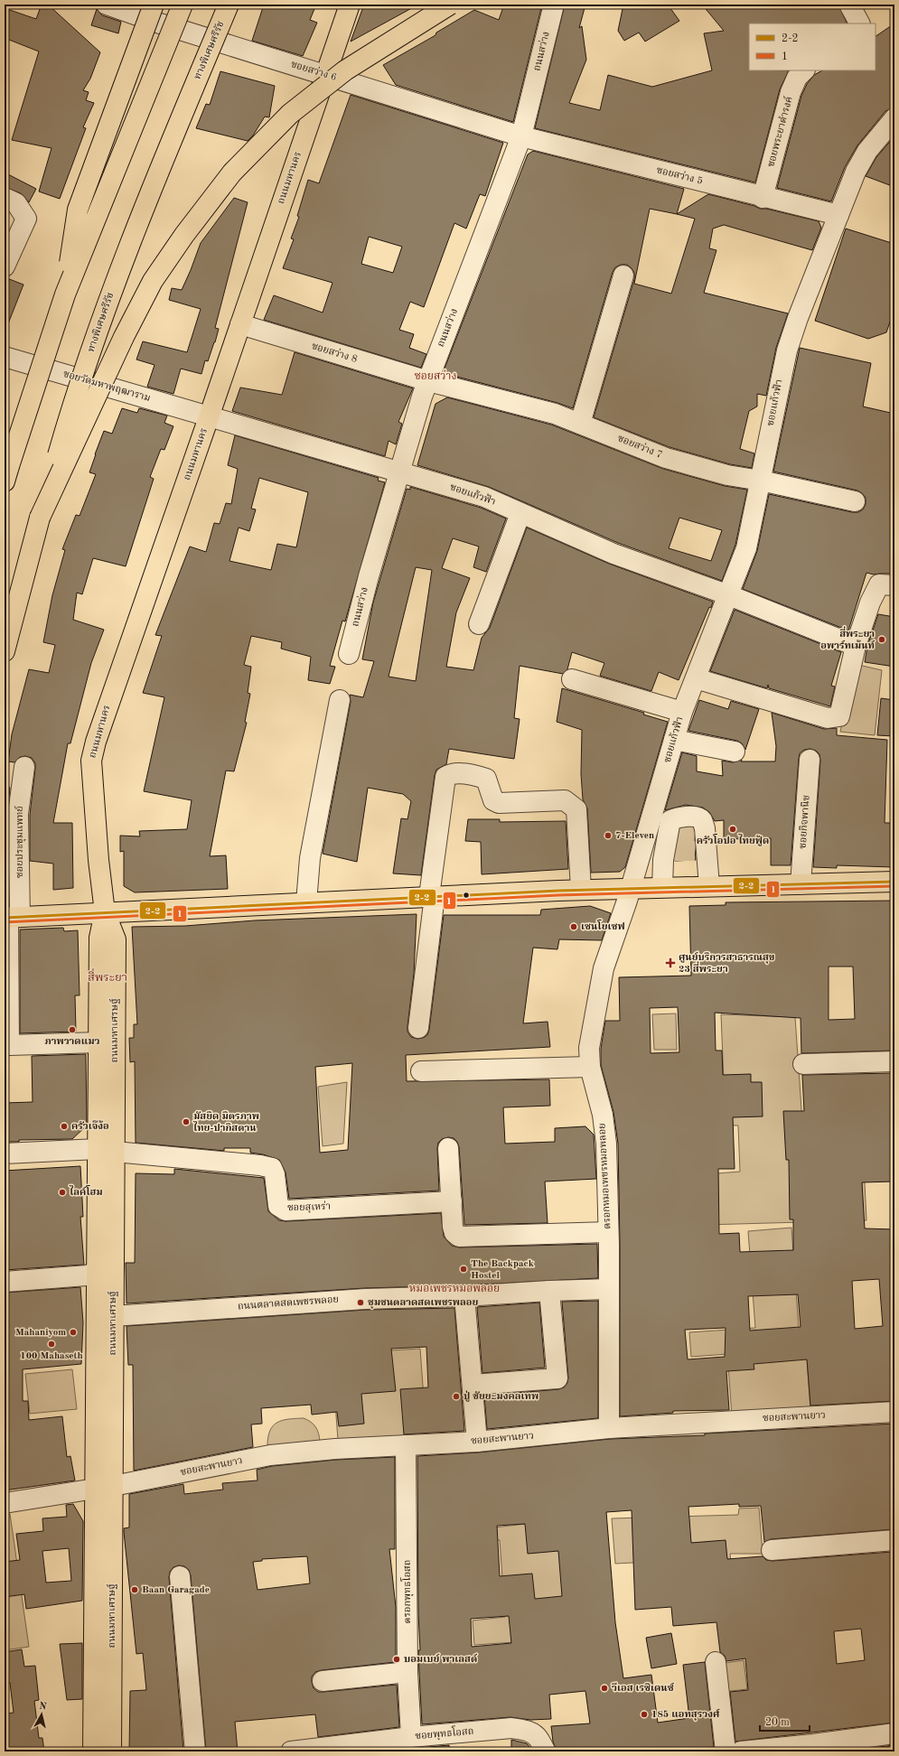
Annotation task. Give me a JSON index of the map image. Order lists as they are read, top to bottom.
{
  "streets": {
    "main road": ["ทางพิเศษศรีรัช", "ถนนมหานคร", "ถนนมหาเศรษฐ์"],
    "street": [
      "ถนนสว่าง",
      "ซอยสว่าง 6",
      "ซอยพระยาดำรงค์",
      "ซอยสว่าง 5",
      "ซอยสว่าง 8",
      "ซอยวัดมหาพฤฒาราม",
      "ซอยแก้วฟ้า",
      "ซอยสว่าง 7",
      "ซอยกิจพานิช",
      "ซอยประชุมแพทย์",
      "ตรอกหมอเพชรหมอพลอย",
      "ซอยสุเหร่า",
      "ถนนตลาดสดเพชรพลอย",
      "ซอยสะพานยาว",
      "ตรอกพุทธโอสถ",
      "ซอยพุทธโอสถ"
    ]
  },
  "crossings": [
    ["ถนนสว่าง", "ซอยสว่าง 6"],
    ["ถนนสว่าง", "ซอยสว่าง 5"],
    ["ถนนสว่าง", "ซอยสว่าง 8"],
    ["ถนนสว่าง", "ซอยแก้วฟ้า"],
    ["ถนนสว่าง", "ซอยสว่าง 7"],
    ["ซอยสว่าง 6", "ซอยสว่าง 5"],
    ["ซอยสว่าง 6", "ถนนมหานคร"],
    ["ซอยพระยาดำรงค์", "ซอยสว่าง 5"],
    ["ซอยสว่าง 5", "ซอยแก้วฟ้า"],
    ["ถนนมหานคร", "ซอยสว่าง 8"],
    ["ถนนมหานคร", "ซอยวัดมหาพฤฒาราม"],
    ["ถนนมหานคร", "ซอยแก้วฟ้า"],
    ["ถนนมหานคร", "ถนนมหาเศรษฐ์"],
    ["ซอยสว่าง 8", "ซอยสว่าง 7"],
    ["ซอยวัดมหาพฤฒาราม", "ซอยแก้วฟ้า"],
    ["ซอยแก้วฟ้า", "ซอยสว่าง 7"],
    ["ซอยแก้วฟ้า", "ตรอกหมอเพชรหมอพลอย"],
    ["ซอยประชุมแพทย์", "ถนนมหาเศรษฐ์"],
    ["ถนนมหาเศรษฐ์", "ซอยสุเหร่า"],
    ["ถนนมหาเศรษฐ์", "ถนนตลาดสดเพชรพลอย"],
    ["ถนนมหาเศรษฐ์", "ซอยสะพานยาว"],
    ["ตรอกหมอเพชรหมอพลอย", "ถนนตลาดสดเพชรพลอย"],
    ["ตรอกหมอเพชรหมอพลอย", "ซอยสะพานยาว"],
    ["ซอยสะพานยาว", "ตรอกพุทธโอสถ"],
    ["ตรอกพุทธโอสถ", "ซอยพุทธโอสถ"]
  ],
  "districts": ["ซอยสว่าง", "สี่พระยา", "หมอเพชรหมอพลอย"],
  "places": {
    "other": [
      "สี่พระยา อพาร์ทเม้นท์",
      "ครัวโอปอ ไทยฟู้ด",
      "7-Eleven",
      "เซนโยเซฟ",
      "ภาพวาดแมว",
      "มัสยิด มิตรภาพ ไทย-ปากิสตาน",
      "ครัวเจ๊ง้อ",
      "ไลค์โฮม",
      "The Backpack Hostel",
      "ชุมชนตลาดสดเพชรพลอย",
      "Mahaniyom",
      "100 Mahaseth",
      "ปู่ ชัยยะมงคลเทพ",
      "Baan Garagade",
      "บอมเบย์ พาเลสต์",
      "วีเอส เรซิเดนซ์",
      "185 แอทสุรวงศ์"
    ],
    "health": ["ศูนย์บริการสาธารณสุข 23 สี่พระยา"]
  },
  "lines": ["transit line 2-2", "transit line 1"],
  "legend": ["2-2", "1"],
  "scale_bar": "20 m",
  "north": "top"
}
